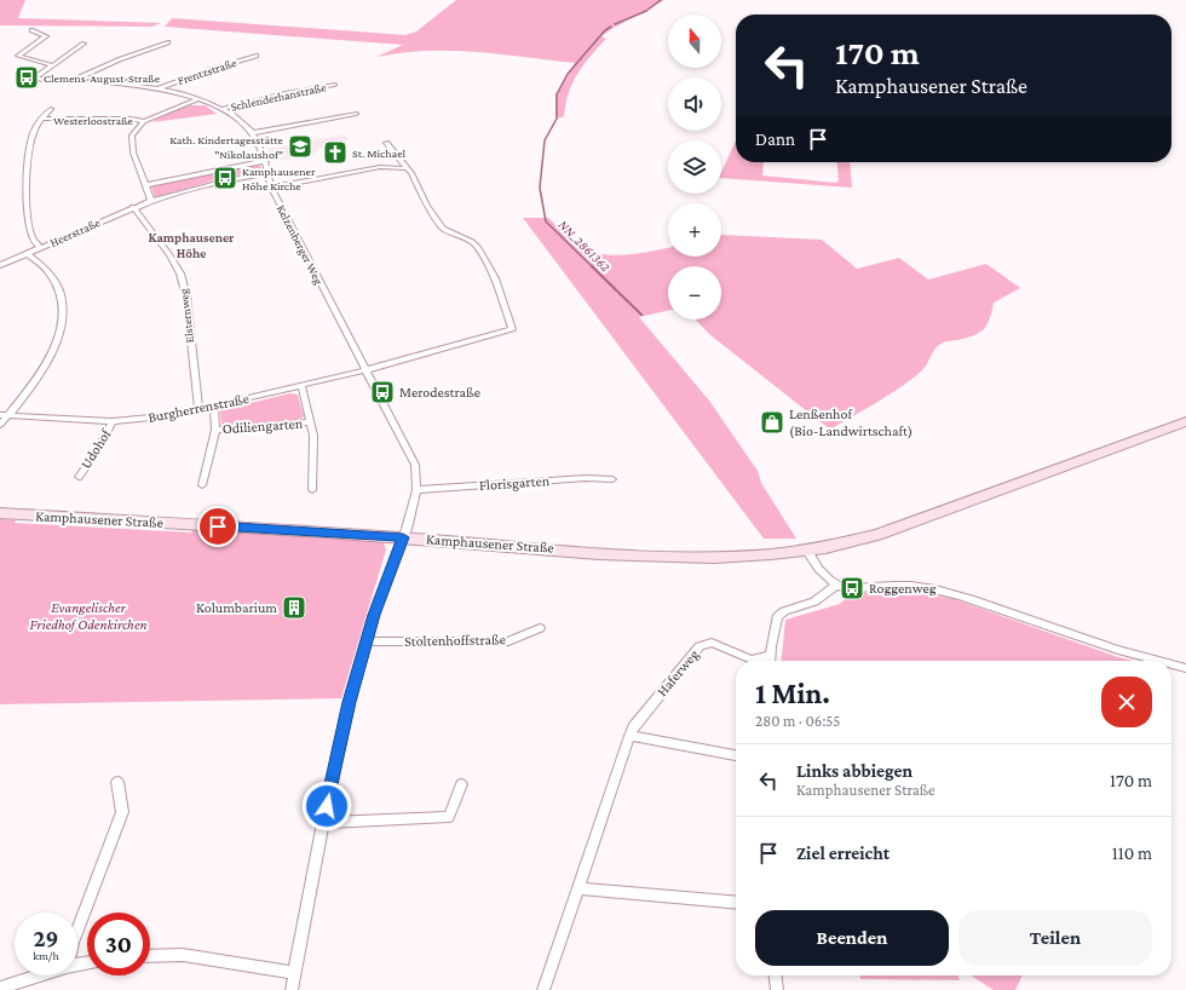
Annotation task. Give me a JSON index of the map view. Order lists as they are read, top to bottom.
{
  "streets": {
    "main road": ["Kamphausener Straße"],
    "street": [
      "Frentzstraße",
      "Schlenderhanstraße",
      "Westerloostraße",
      "Heerstraße",
      "Kelzenberger Weg",
      "Elsternweg",
      "Burgherrenstraße",
      "Odiliengarten",
      "Udohof",
      "Florisgarten",
      "Stoltenhoffstraße",
      "Haferweg"
    ]
  },
  "crossings": [
    ["Frentzstraße", "Kelzenberger Weg"],
    ["Schlenderhanstraße", "Kelzenberger Weg"],
    ["Heerstraße", "Kelzenberger Weg"],
    ["Heerstraße", "Elsternweg"],
    ["Kelzenberger Weg", "Burgherrenstraße"],
    ["Kelzenberger Weg", "Florisgarten"],
    ["Kelzenberger Weg", "Kamphausener Straße"],
    ["Elsternweg", "Burgherrenstraße"],
    ["Burgherrenstraße", "Odiliengarten"],
    ["Burgherrenstraße", "Udohof"]
  ],
  "districts": ["Kamphausener Höhe"],
  "water": ["NN_2861362"],
  "parks": ["Evangelischer Friedhof Odenkirchen"],
  "places": {
    "bus stop": [
      "Clemens-August-Straße",
      "Kamphausener Höhe Kirche",
      "Merodestraße",
      "Roggenweg"
    ],
    "school or university": ["Kath. Kindertagesstätte \"Nikolaushof\""],
    "church": ["St. Michael"],
    "shop": ["Lenßenhof (Bio-Landwirtschaft)"],
    "building": ["Kolumbarium"]
  },
  "north": "top",
  "page": {
    "map_buttons": ["+", "−"],
    "turn": ["170 m", "Kamphausener Straße"],
    "then": "Dann",
    "heading": ["1 Min.", "280 m · 06:55"],
    "list": [
      {
        "name": "Links abbiegen",
        "note": "Kamphausener Straße",
        "value": "170 m"
      },
      {
        "name": "Ziel erreicht",
        "value": "110 m"
      }
    ],
    "buttons": ["Beenden", "Teilen"],
    "speed": "29 km/h",
    "limit": "30"
  }
}
